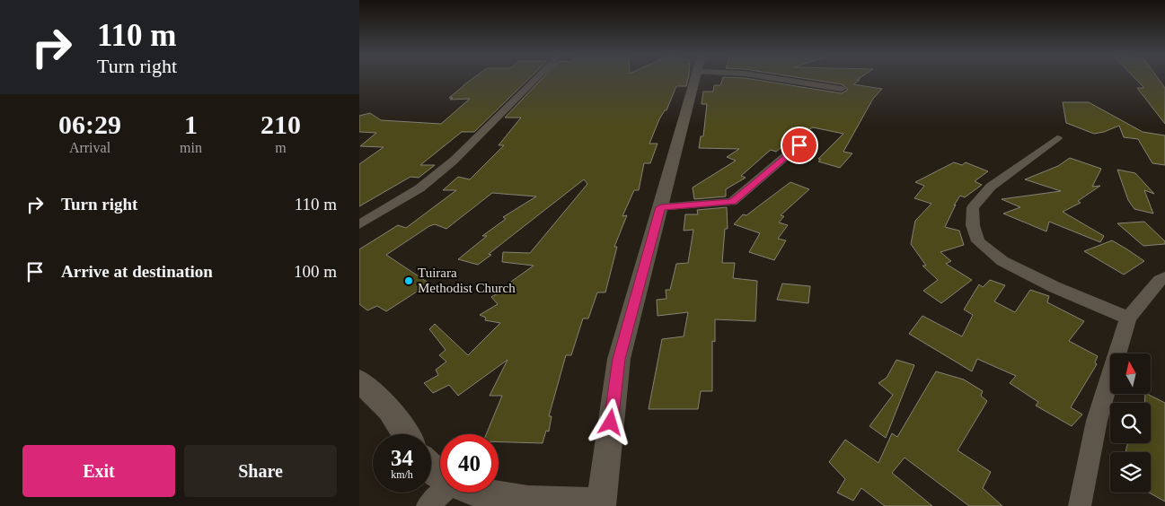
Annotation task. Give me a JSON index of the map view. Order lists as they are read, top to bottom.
{
  "places": ["Tuirara Methodist Church"],
  "north": "top",
  "page": {
    "turn": ["110 m", "Turn right"],
    "eta": [
      "06:29",
      "Arrival",
      "1",
      "min",
      "210",
      "m"
    ],
    "list": [
      {
        "name": "Turn right",
        "value": "110 m"
      },
      {
        "name": "Arrive at destination",
        "value": "100 m"
      }
    ],
    "speed": "34 km/h",
    "limit": "40",
    "buttons": ["Exit", "Share"]
  }
}
